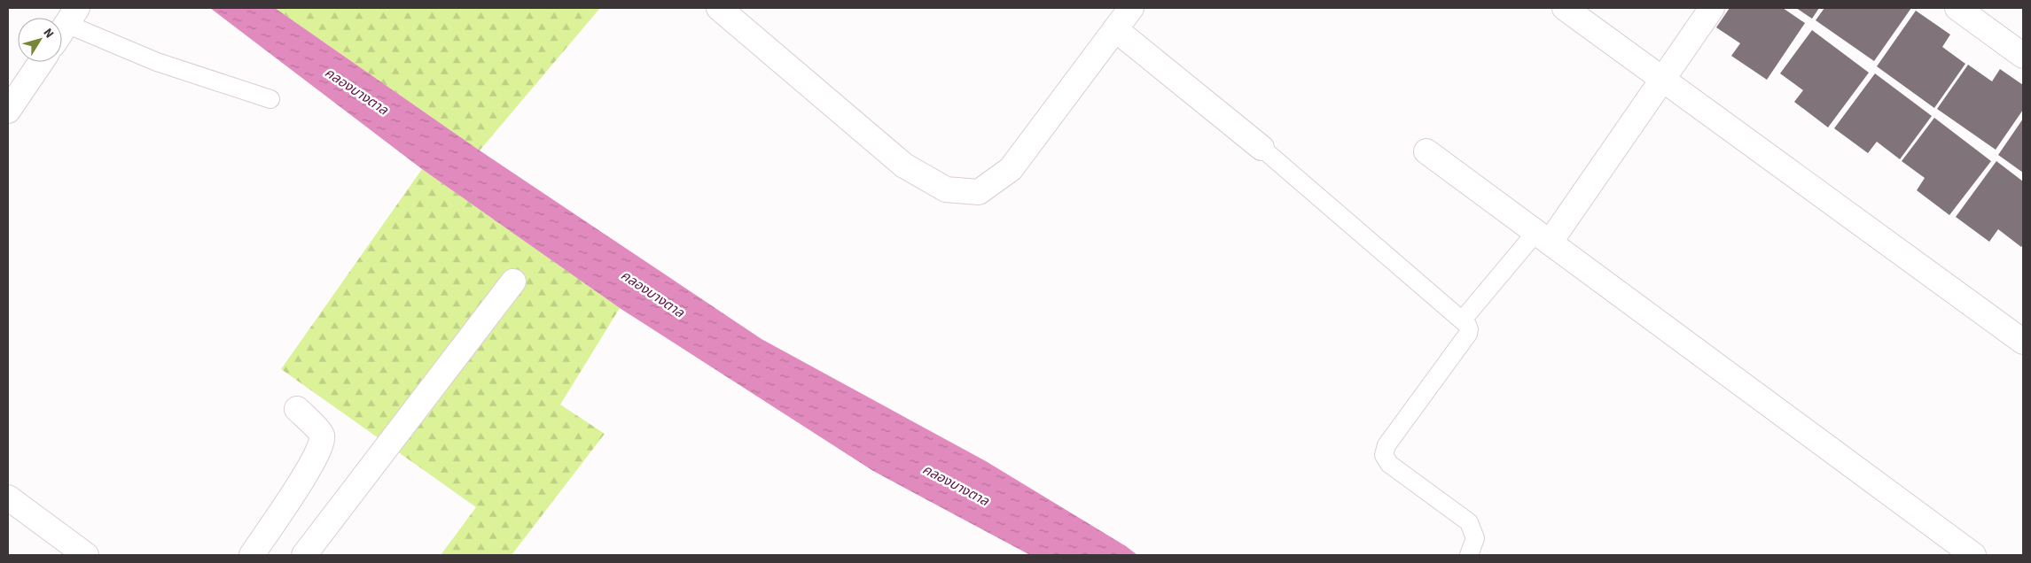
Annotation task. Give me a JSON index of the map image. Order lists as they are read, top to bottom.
{
  "water": ["คลองบางตาล"],
  "north": "top right"
}
